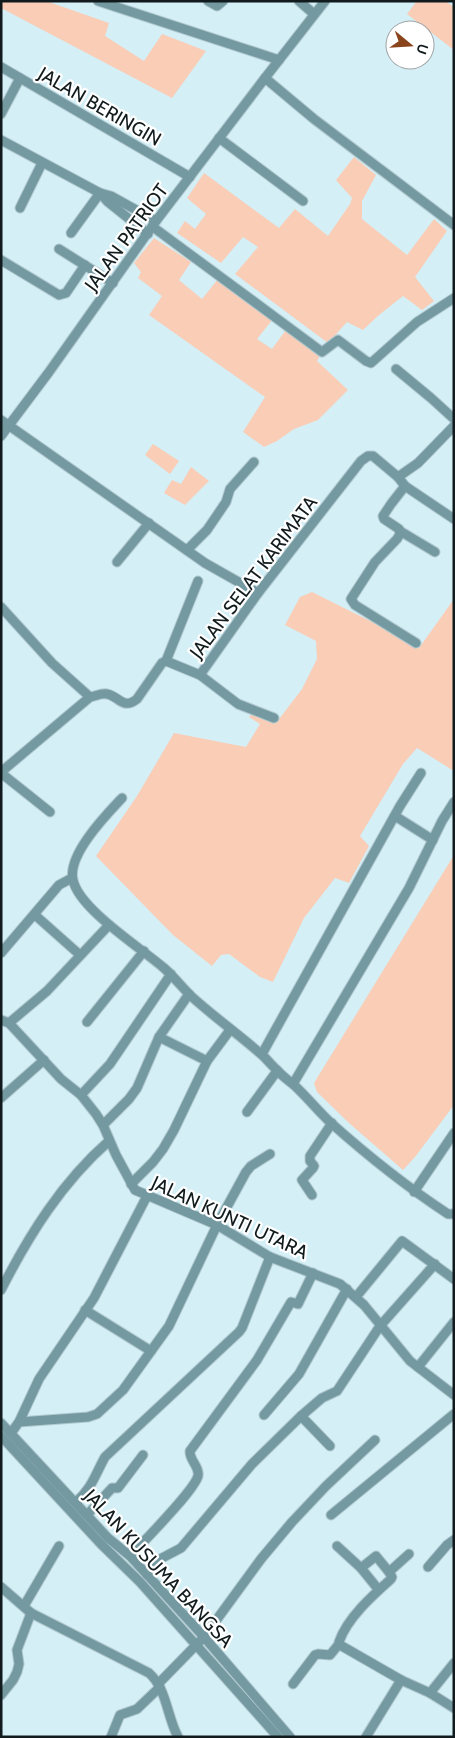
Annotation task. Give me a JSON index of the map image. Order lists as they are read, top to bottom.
{
  "streets": {
    "street": [
      "JALAN BERINGIN",
      "JALAN PATRIOT",
      "JALAN SELAT KARIMATA",
      "JALAN KUNTI UTARA",
      "JALAN KUSUMA BANGSA"
    ]
  },
  "crossings": [
    ["JALAN BERINGIN", "JALAN PATRIOT"]
  ],
  "north": "right"
}
